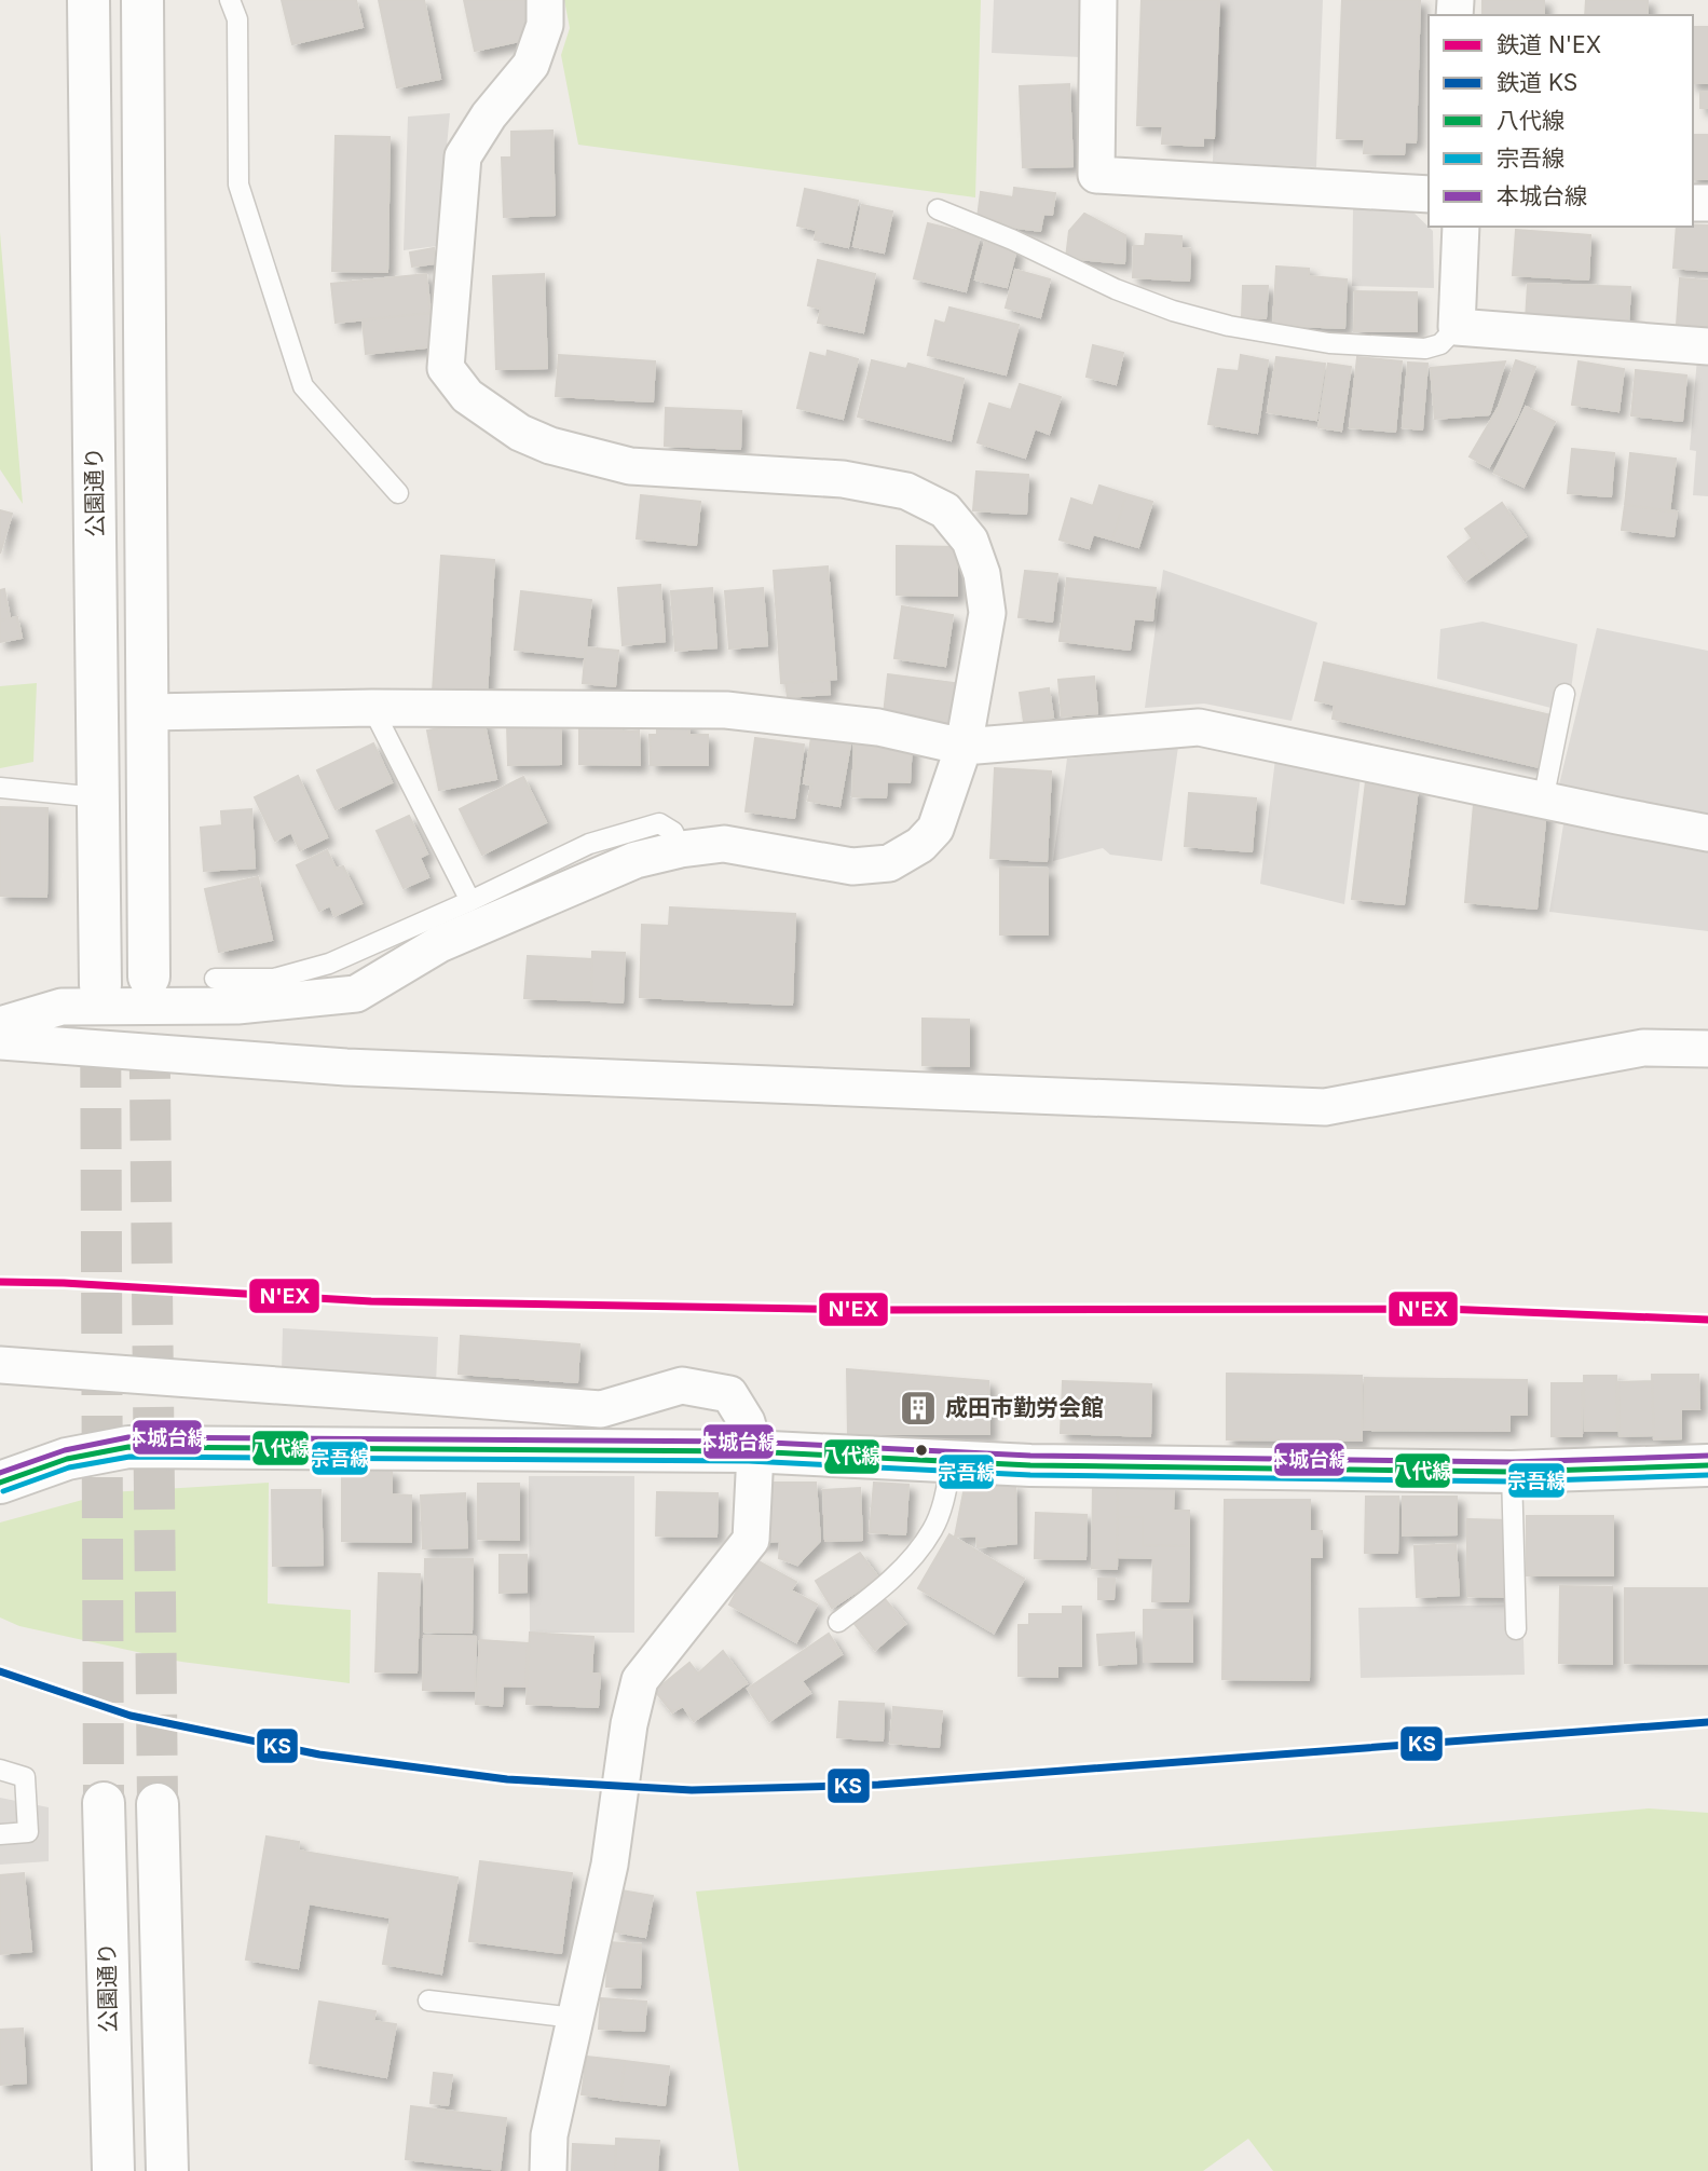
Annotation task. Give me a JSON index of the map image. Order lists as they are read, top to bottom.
{
  "streets": {
    "street": ["公園通り"]
  },
  "places": {
    "building": ["成田市勤労会館"]
  },
  "lines": [
    "rail line N'EX",
    "transit line 本城台線",
    "transit line 八代線",
    "transit line 宗吾線",
    "rail line KS"
  ],
  "legend": [
    "鉄道 N'EX",
    "鉄道 KS",
    "八代線",
    "宗吾線",
    "本城台線"
  ]
}
